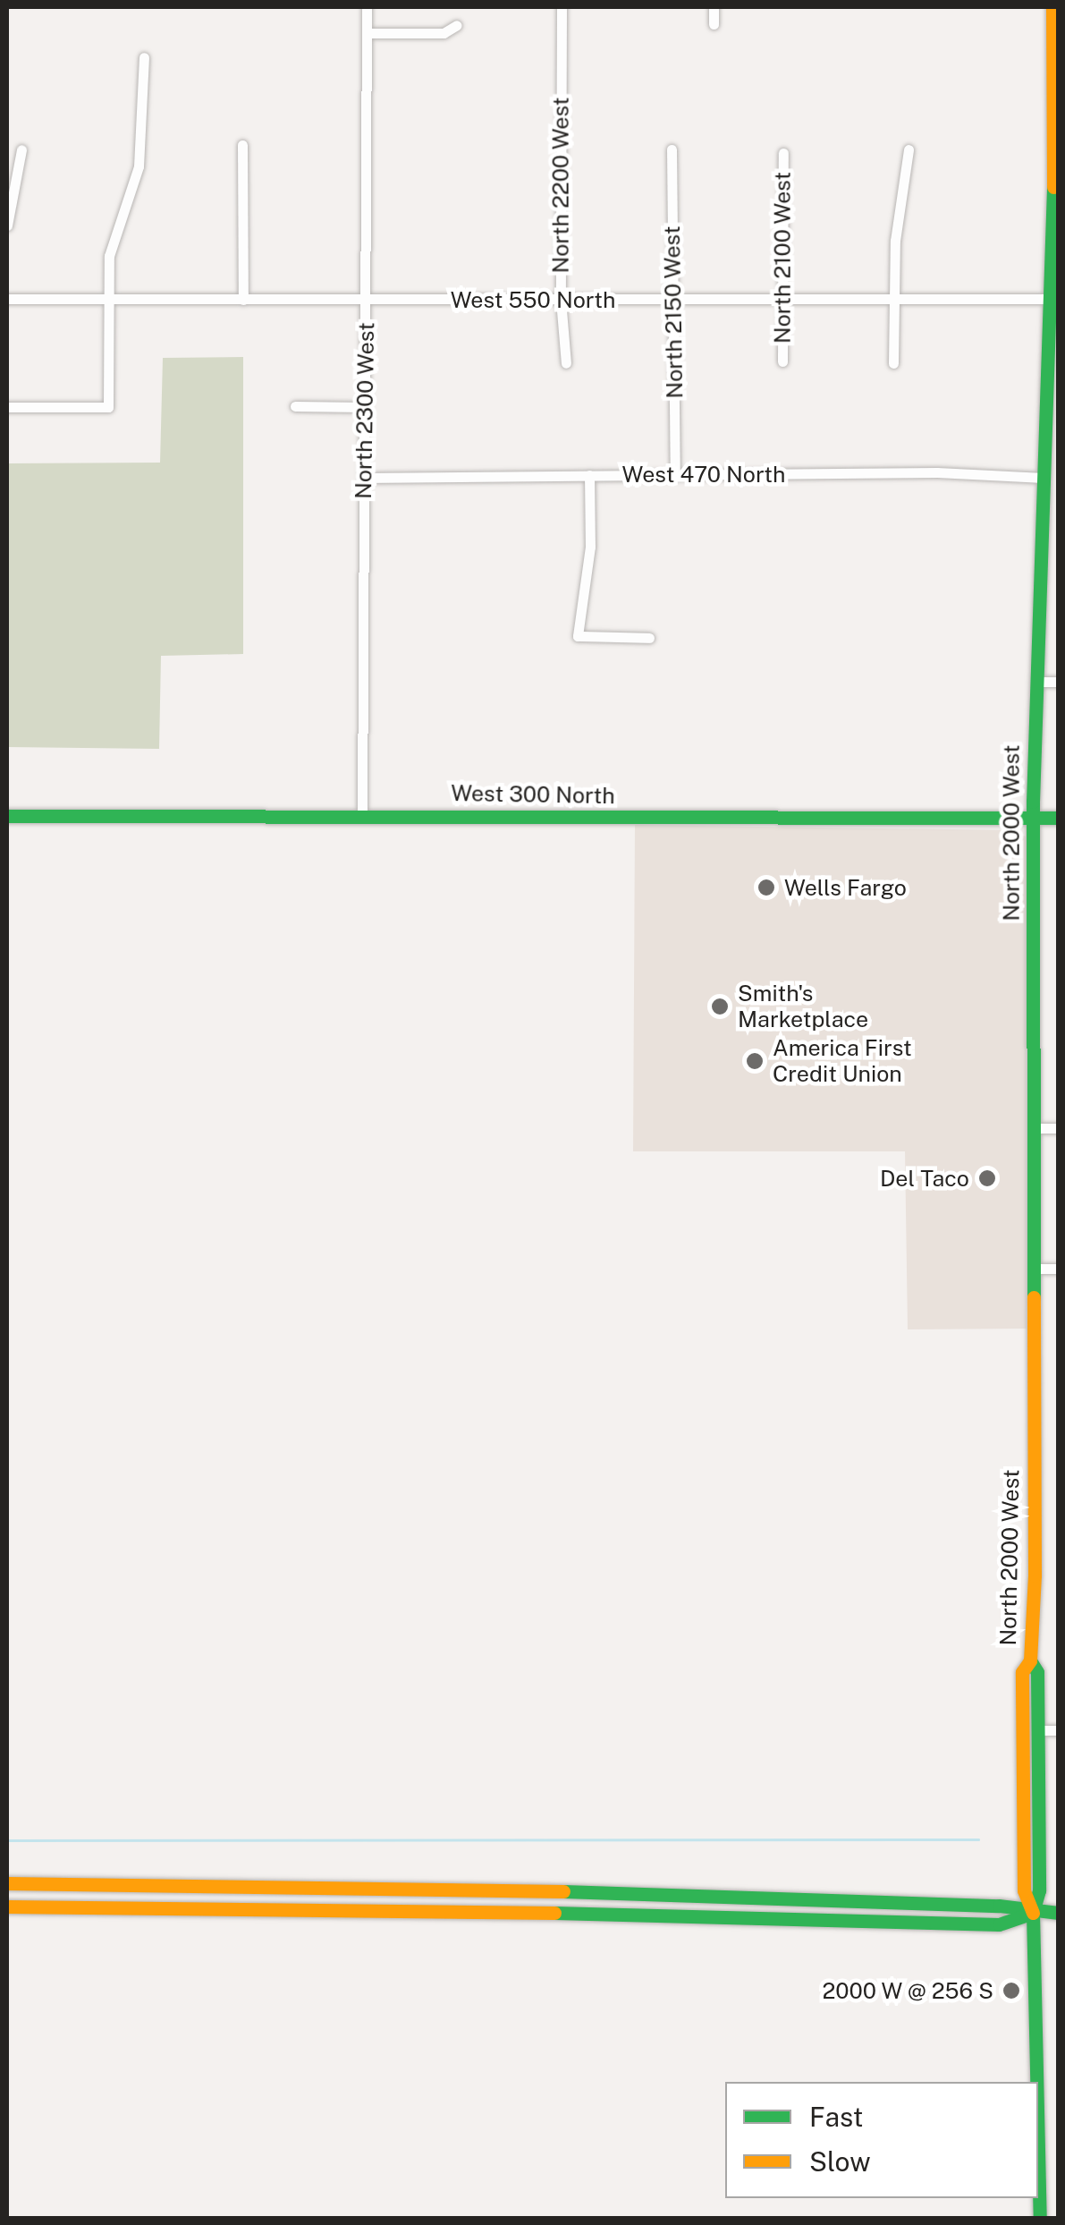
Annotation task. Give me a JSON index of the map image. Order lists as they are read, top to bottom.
{
  "streets": {
    "main road": ["West 300 North", "North 2000 West"],
    "street": [
      "North 2200 West",
      "North 2100 West",
      "West 550 North",
      "North 2150 West",
      "North 2300 West",
      "West 470 North"
    ]
  },
  "crossings": [
    ["North 2200 West", "West 550 North"],
    ["North 2100 West", "West 550 North"],
    ["West 550 North", "North 2150 West"],
    ["West 550 North", "North 2300 West"],
    ["West 550 North", "North 2000 West"],
    ["North 2150 West", "West 470 North"],
    ["North 2300 West", "West 470 North"],
    ["North 2300 West", "West 300 North"],
    ["West 470 North", "North 2000 West"],
    ["West 300 North", "North 2000 West"]
  ],
  "places": [
    "Wells Fargo",
    "Smith's Marketplace",
    "America First Credit Union",
    "Del Taco",
    "2000 W @ 256 S"
  ],
  "legend": ["Fast", "Slow"]
}
